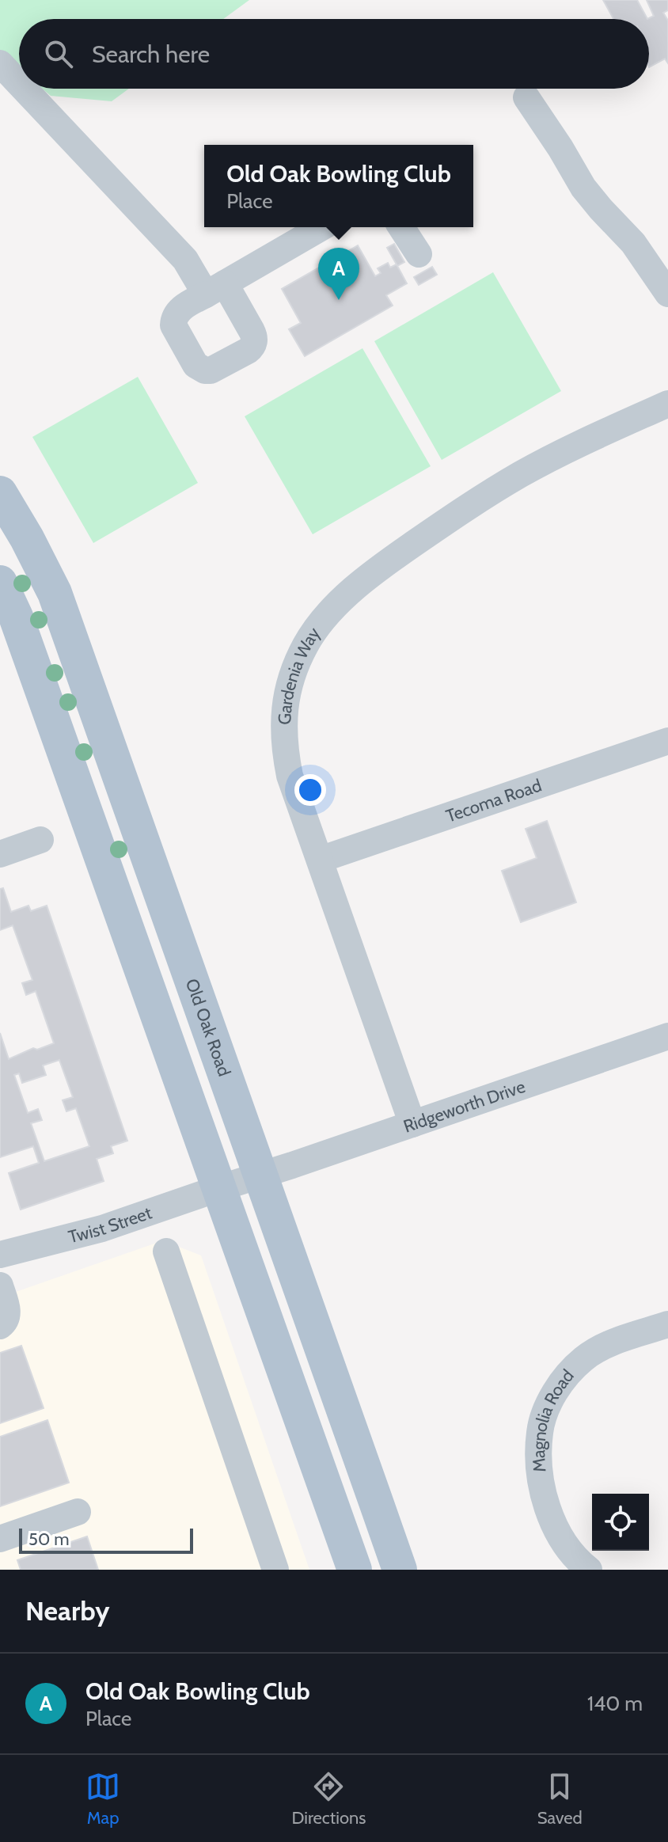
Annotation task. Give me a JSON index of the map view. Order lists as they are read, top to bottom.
{
  "streets": {
    "main road": ["Old Oak Road"],
    "street": [
      "Gardenia Way",
      "Tecoma Road",
      "Ridgeworth Drive",
      "Twist Street",
      "Magnolia Road"
    ]
  },
  "crossings": [
    ["Gardenia Way", "Tecoma Road"],
    ["Gardenia Way", "Ridgeworth Drive"],
    ["Old Oak Road", "Ridgeworth Drive"],
    ["Ridgeworth Drive", "Twist Street"]
  ],
  "scale_bar": "50 m",
  "page": {
    "search": "Search here",
    "popup": ["Old Oak Bowling Club", "Place"],
    "pins": "A",
    "scale": "50 m",
    "heading": "Nearby",
    "list": [
      {
        "mark": "A",
        "name": "Old Oak Bowling Club",
        "note": "Place",
        "value": "140 m"
      }
    ],
    "nav": ["Map", "Directions", "Saved"]
  }
}
